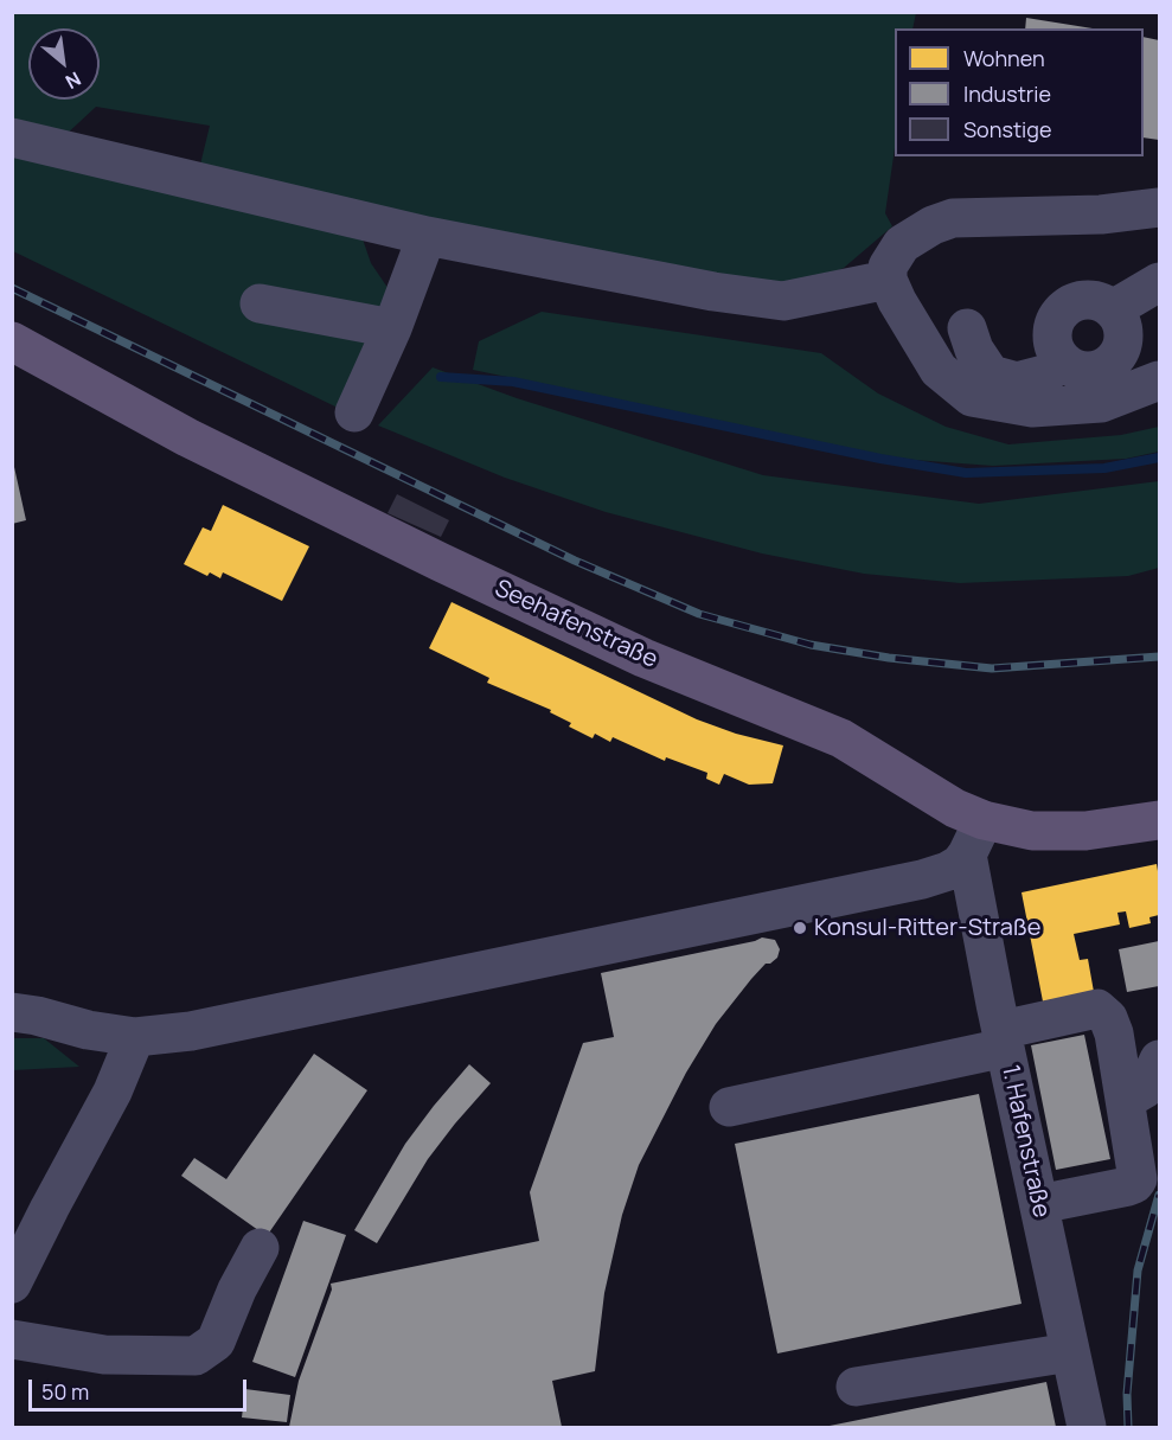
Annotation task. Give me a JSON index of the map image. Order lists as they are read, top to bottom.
{
  "streets": {
    "main road": ["Seehafenstraße"],
    "street": ["1. Hafenstraße"]
  },
  "places": ["Konsul-Ritter-Straße"],
  "legend": ["Wohnen", "Industrie", "Sonstige"],
  "scale_bar": "50 m",
  "north": "bottom right"
}
